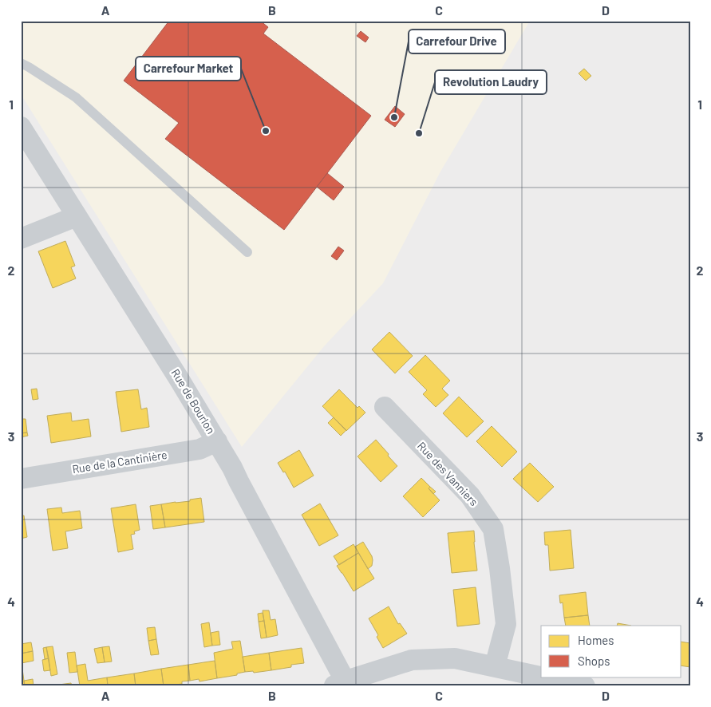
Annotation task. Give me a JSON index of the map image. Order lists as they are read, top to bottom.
{
  "streets": {
    "street": ["Rue de Bourlon", "Rue de la Cantinière", "Rue des Vanniers"]
  },
  "crossings": [
    ["Rue de Bourlon", "Rue de la Cantinière"]
  ],
  "places": ["Carrefour Drive", "Carrefour Market", "Revolution Laudry"],
  "legend": ["Homes", "Shops"],
  "grid": {
    "columns": [
      "A",
      "B",
      "C",
      "D"
    ],
    "rows": [
      "1",
      "2",
      "3",
      "4"
    ]
  }
}
